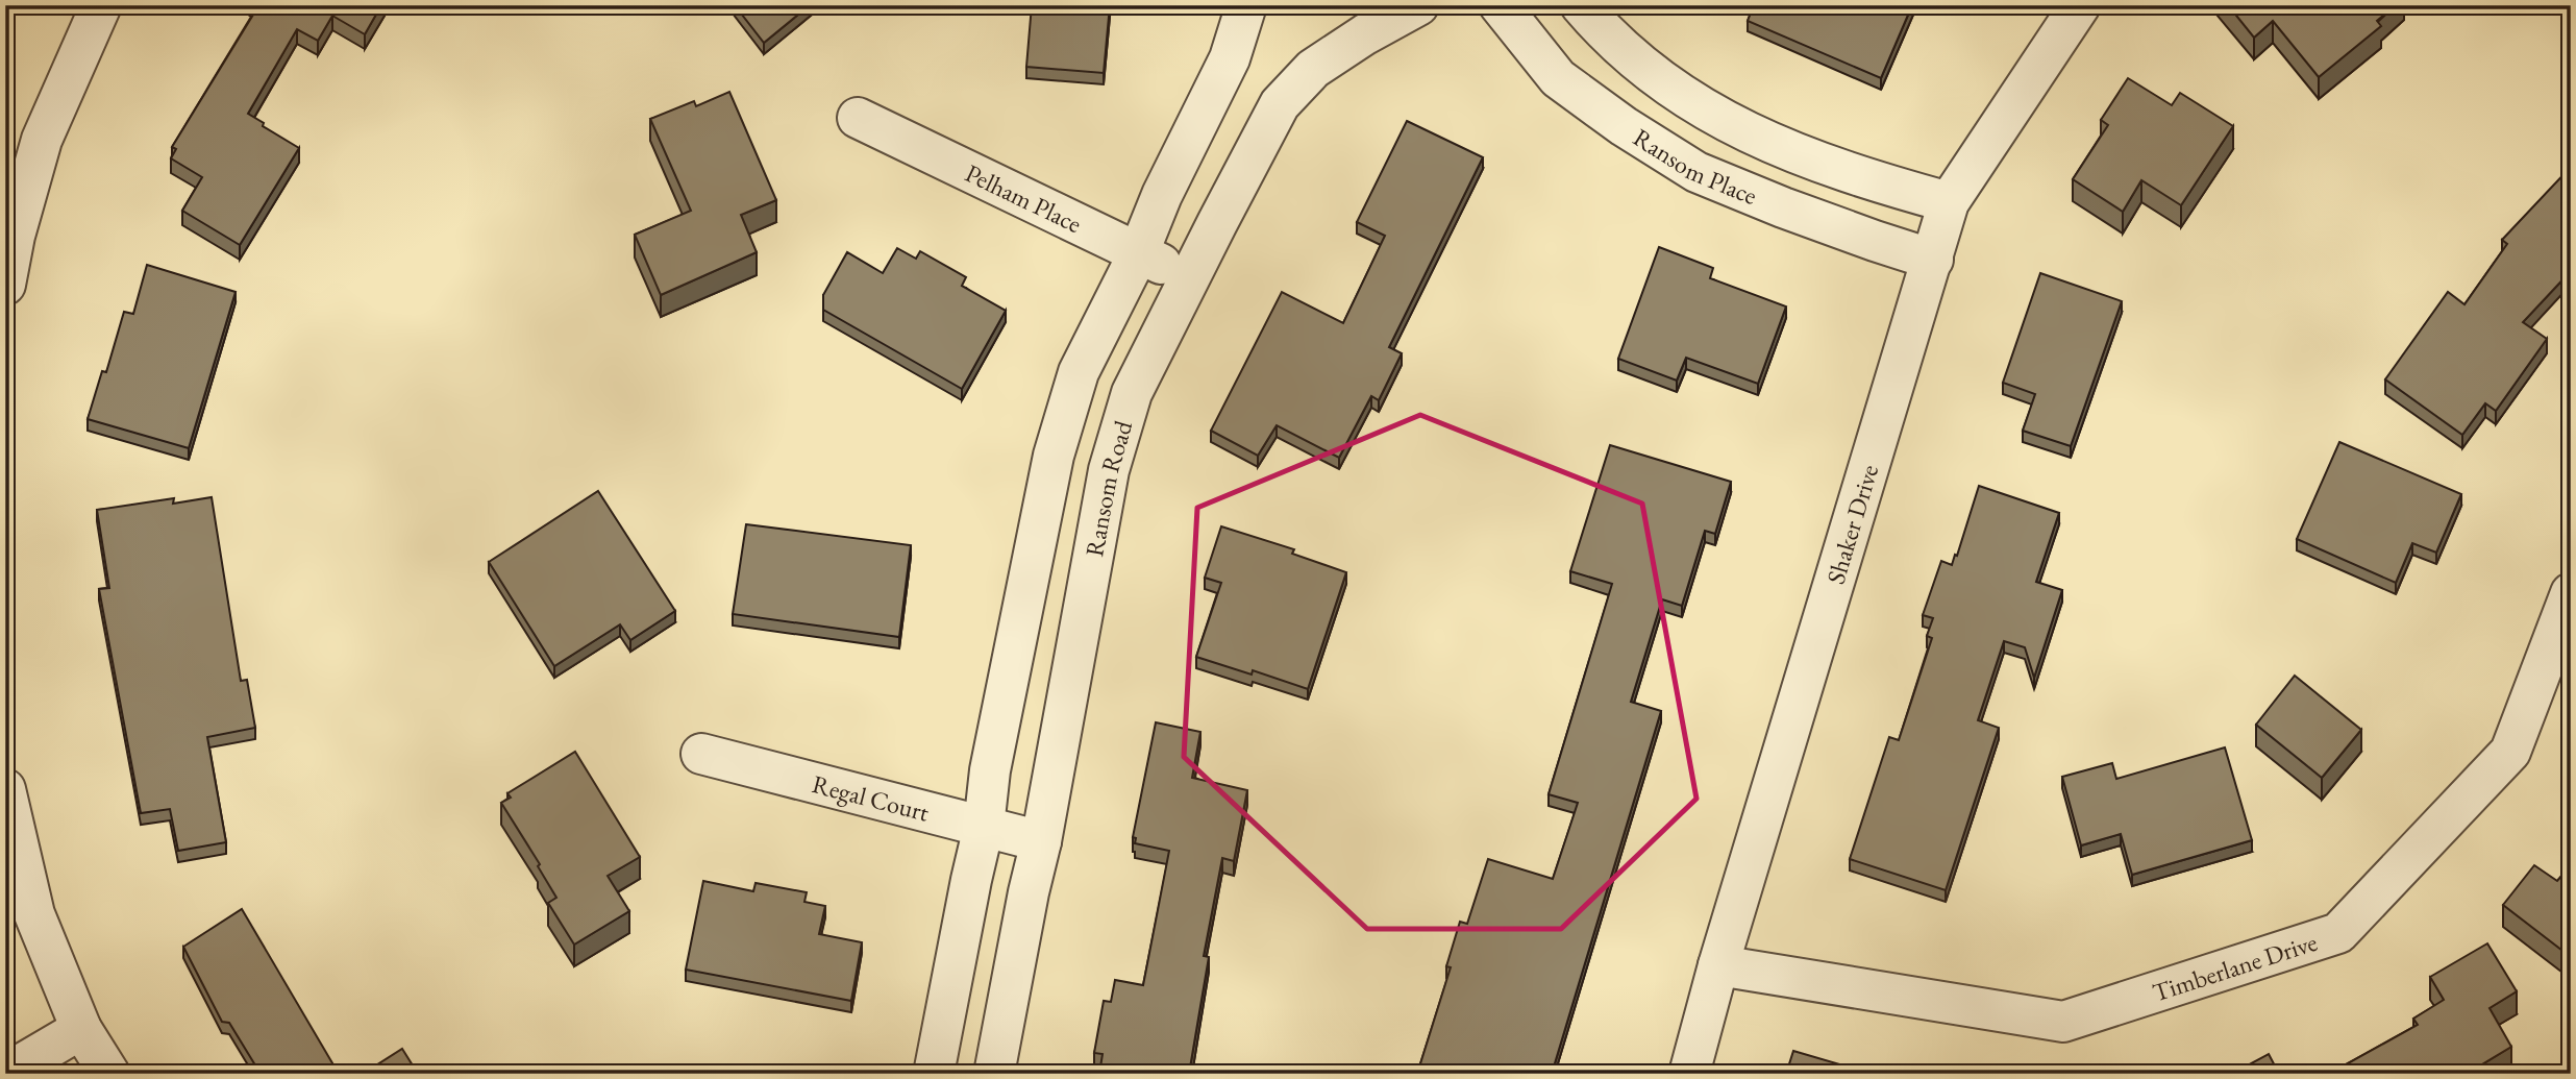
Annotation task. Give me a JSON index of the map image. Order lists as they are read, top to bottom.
{
  "streets": {
    "street": [
      "Ransom Place",
      "Pelham Place",
      "Ransom Road",
      "Shaker Drive",
      "Regal Court",
      "Timberlane Drive"
    ]
  },
  "crossings": [
    ["Ransom Place", "Shaker Drive"],
    ["Pelham Place", "Ransom Road"],
    ["Ransom Road", "Regal Court"],
    ["Shaker Drive", "Timberlane Drive"]
  ]
}
